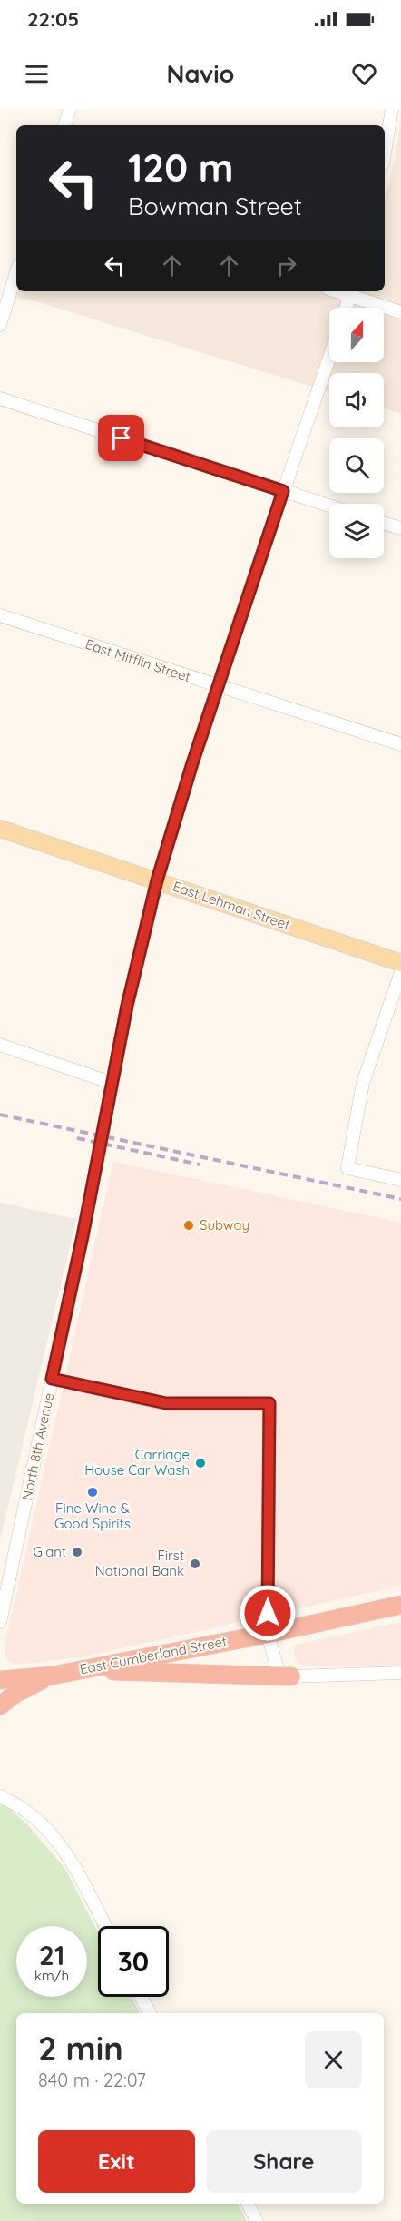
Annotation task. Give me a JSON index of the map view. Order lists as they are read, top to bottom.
{
  "streets": {
    "highway": ["East Cumberland Street"],
    "main road": ["East Lehman Street"],
    "street": ["East Mifflin Street", "North 8th Avenue"]
  },
  "crossings": [
    ["East Mifflin Street", "North 8th Avenue"],
    ["East Lehman Street", "North 8th Avenue"]
  ],
  "places": [
    "Subway",
    "Carriage House Car Wash",
    "Fine Wine & Good Spirits",
    "Giant",
    "First National Bank"
  ],
  "north": "top",
  "page": {
    "status": "22:05",
    "header": "Navio",
    "turn": ["120 m", "Bowman Street"],
    "speed": "21 km/h",
    "limit": "30",
    "heading": ["2 min", "840 m · 22:07"],
    "buttons": ["Exit", "Share"]
  }
}
